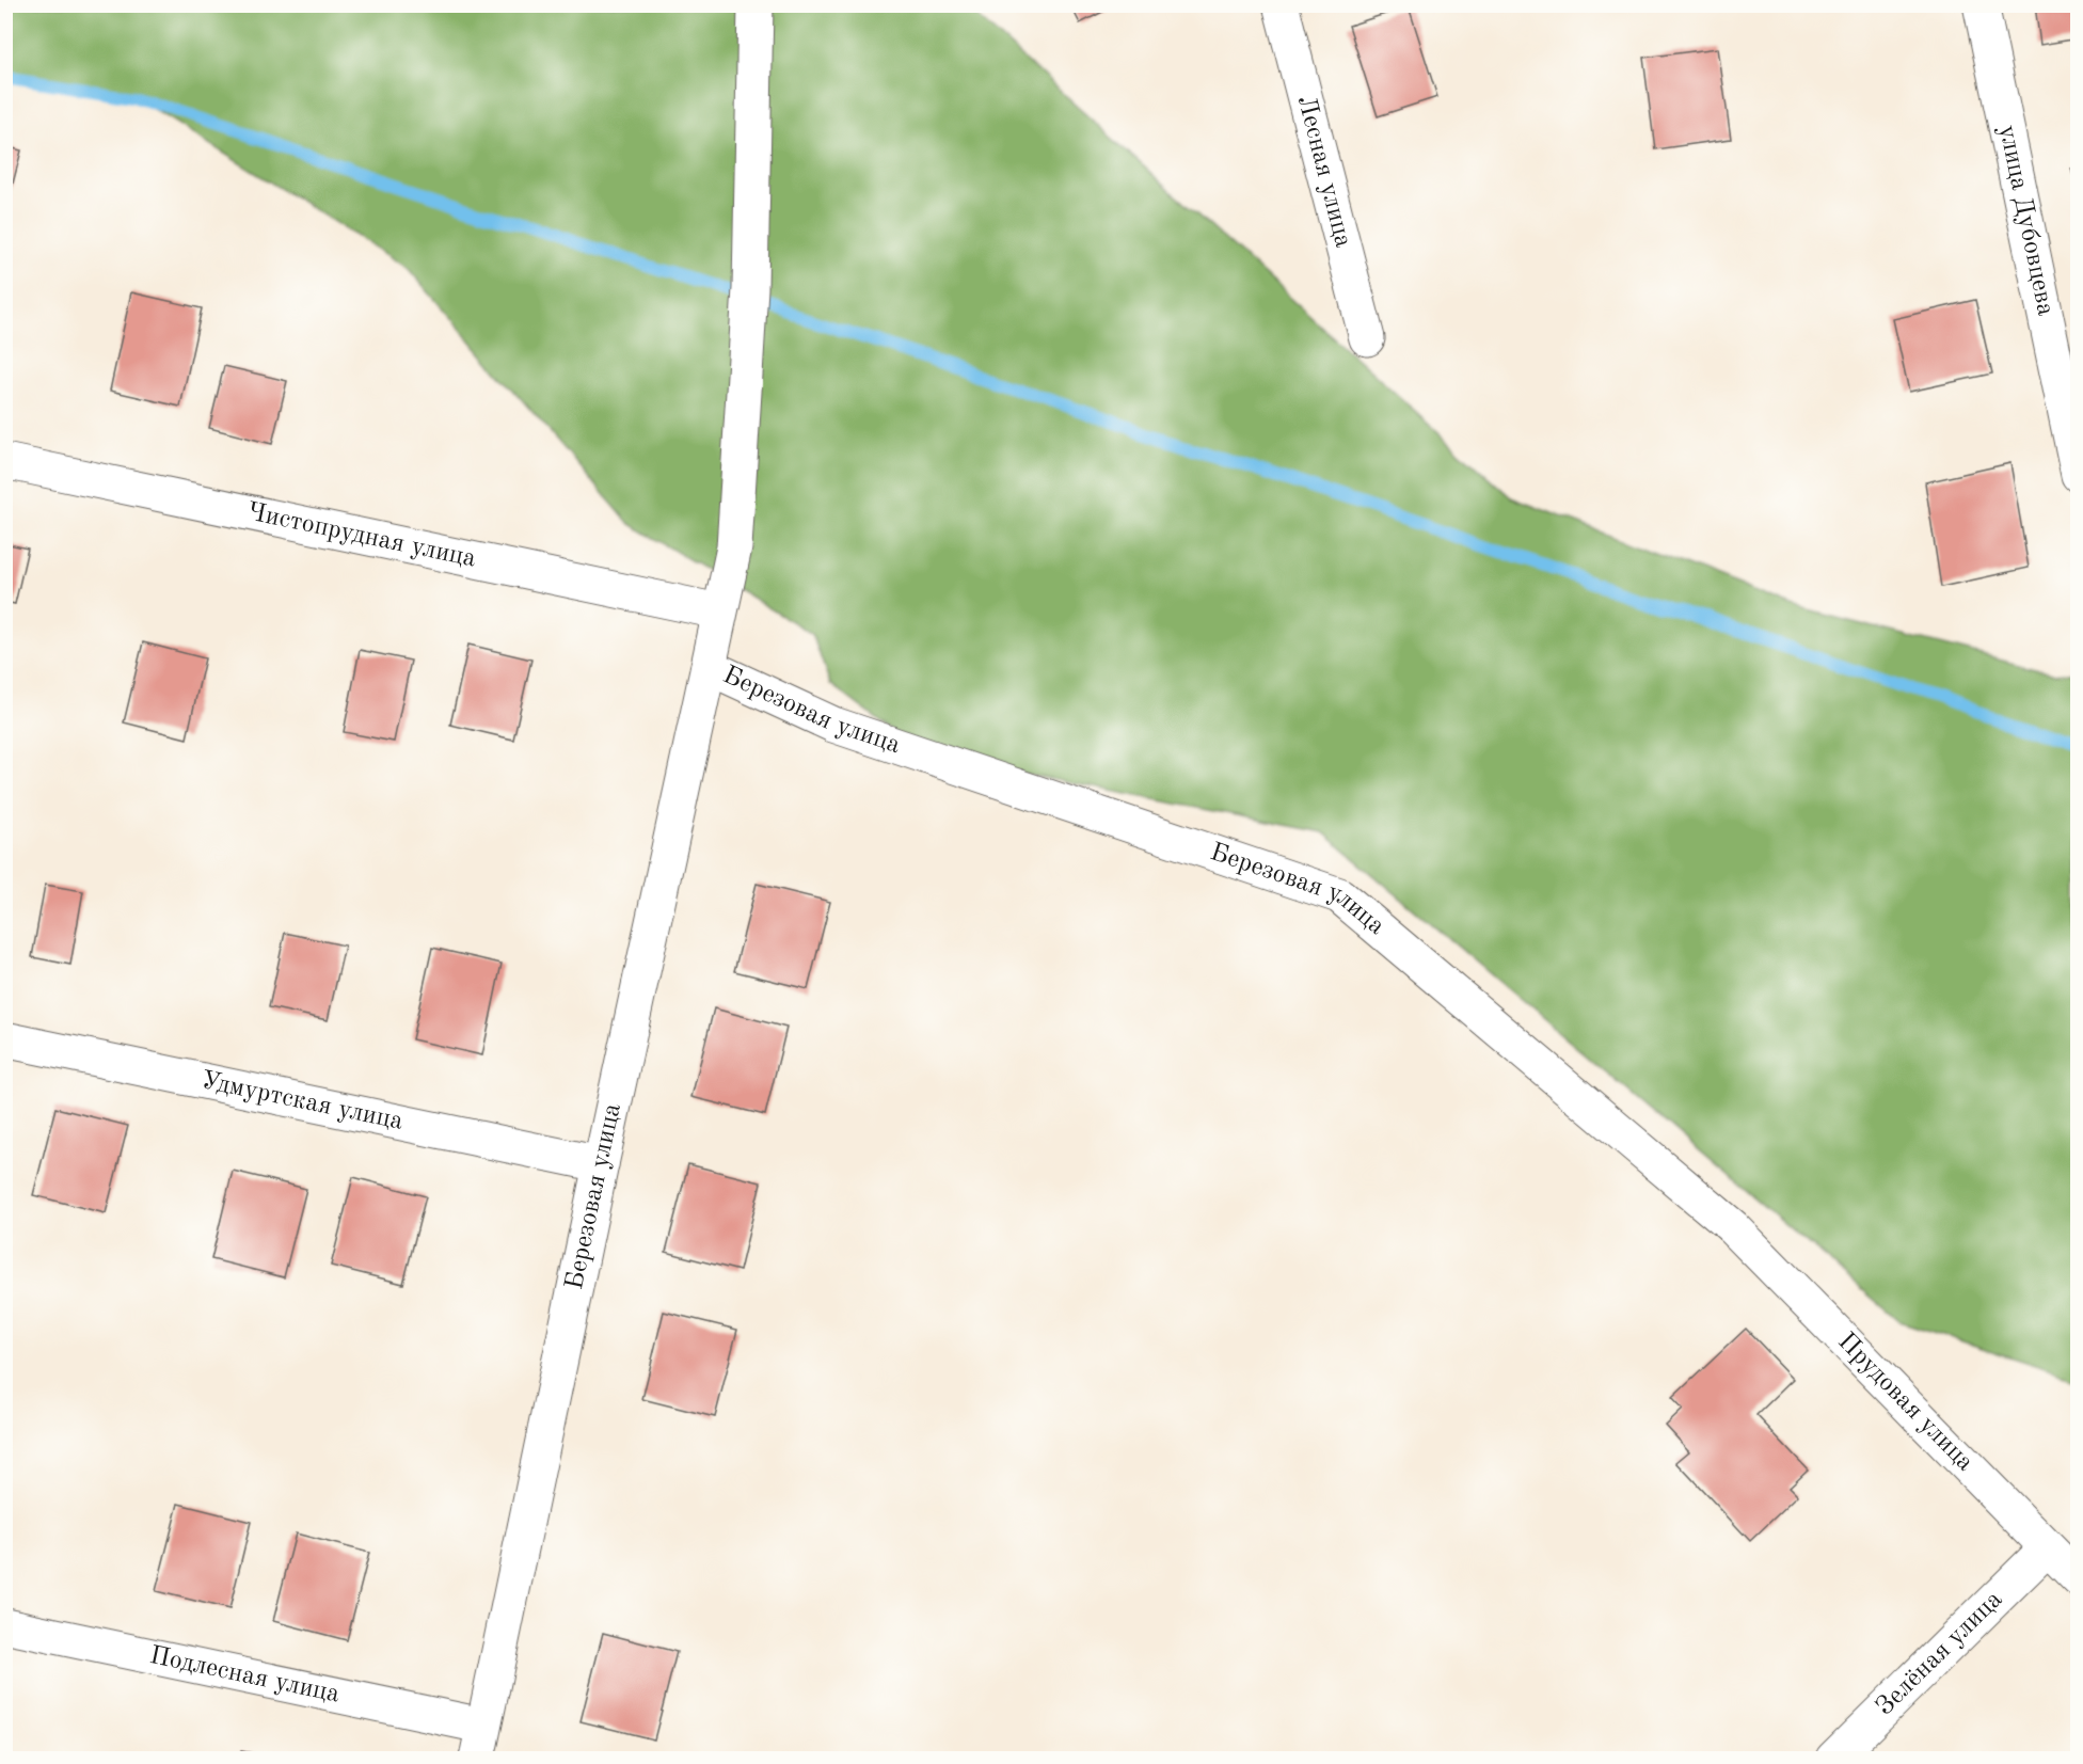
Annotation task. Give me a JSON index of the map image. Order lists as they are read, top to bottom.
{
  "streets": {
    "street": [
      "Лесная улица",
      "улица Дубовцева",
      "Чистопрудная улица",
      "Березовая улица",
      "Удмуртская улица",
      "Прудовая улица",
      "Зелёная улица",
      "Подлесная улица"
    ]
  },
  "crossings": [
    ["Березовая улица", "Удмуртская улица"],
    ["Березовая улица", "Прудовая улица"],
    ["Березовая улица", "Подлесная улица"],
    ["Прудовая улица", "Зелёная улица"]
  ]
}
